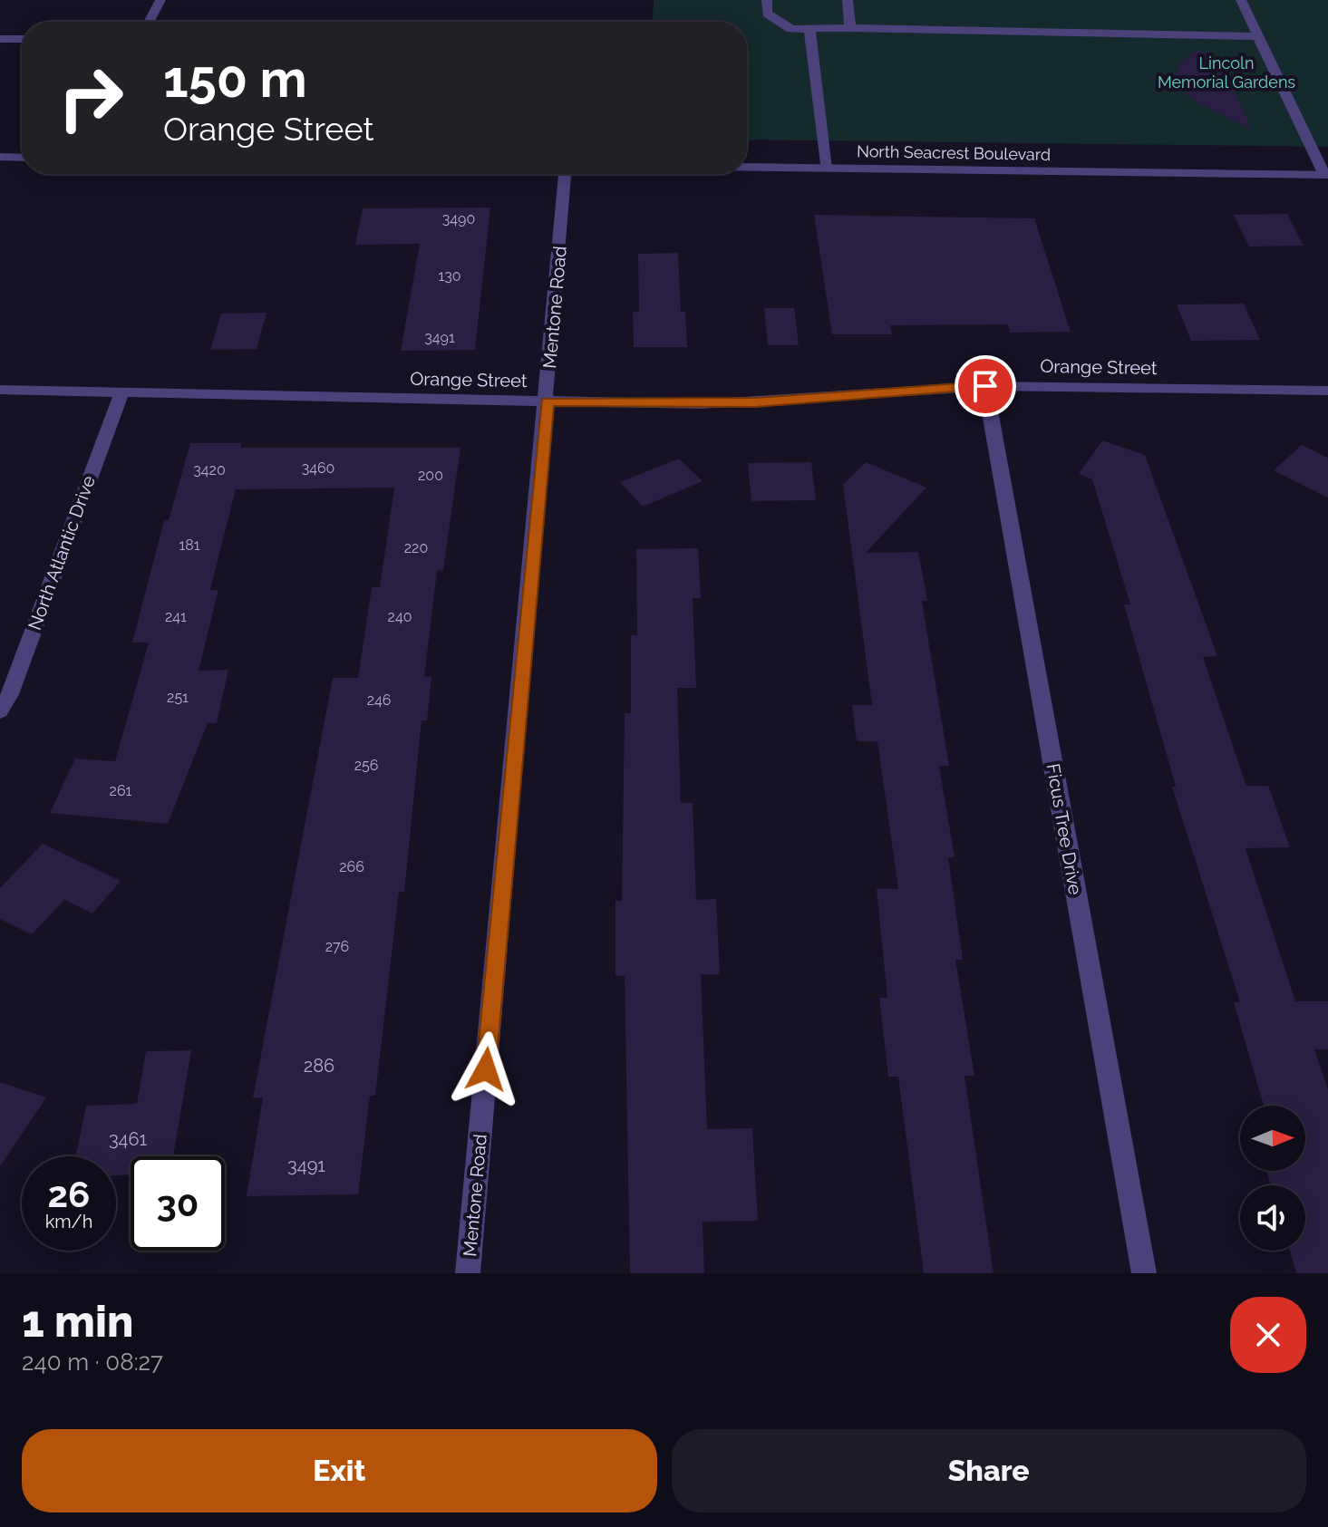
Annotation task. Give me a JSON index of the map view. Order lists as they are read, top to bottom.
{
  "streets": {
    "street": [
      "North Seacrest Boulevard",
      "Mentone Road",
      "Orange Street",
      "North Atlantic Drive",
      "Ficus Tree Drive"
    ]
  },
  "crossings": [
    ["Mentone Road", "Orange Street"],
    ["Orange Street", "North Atlantic Drive"],
    ["Orange Street", "Ficus Tree Drive"]
  ],
  "parks": ["Lincoln Memorial Gardens"],
  "house_numbers": [
    "3490",
    "130",
    "3491",
    "3460",
    "3420",
    "200",
    "181",
    "220",
    "241",
    "240",
    "251",
    "246",
    "256",
    "261",
    "266",
    "276",
    "286",
    "3461",
    "3491"
  ],
  "north": "right",
  "page": {
    "turn": ["150 m", "Orange Street"],
    "speed": "26 km/h",
    "limit": "30",
    "heading": ["1 min", "240 m · 08:27"],
    "buttons": ["Exit", "Share"]
  }
}
